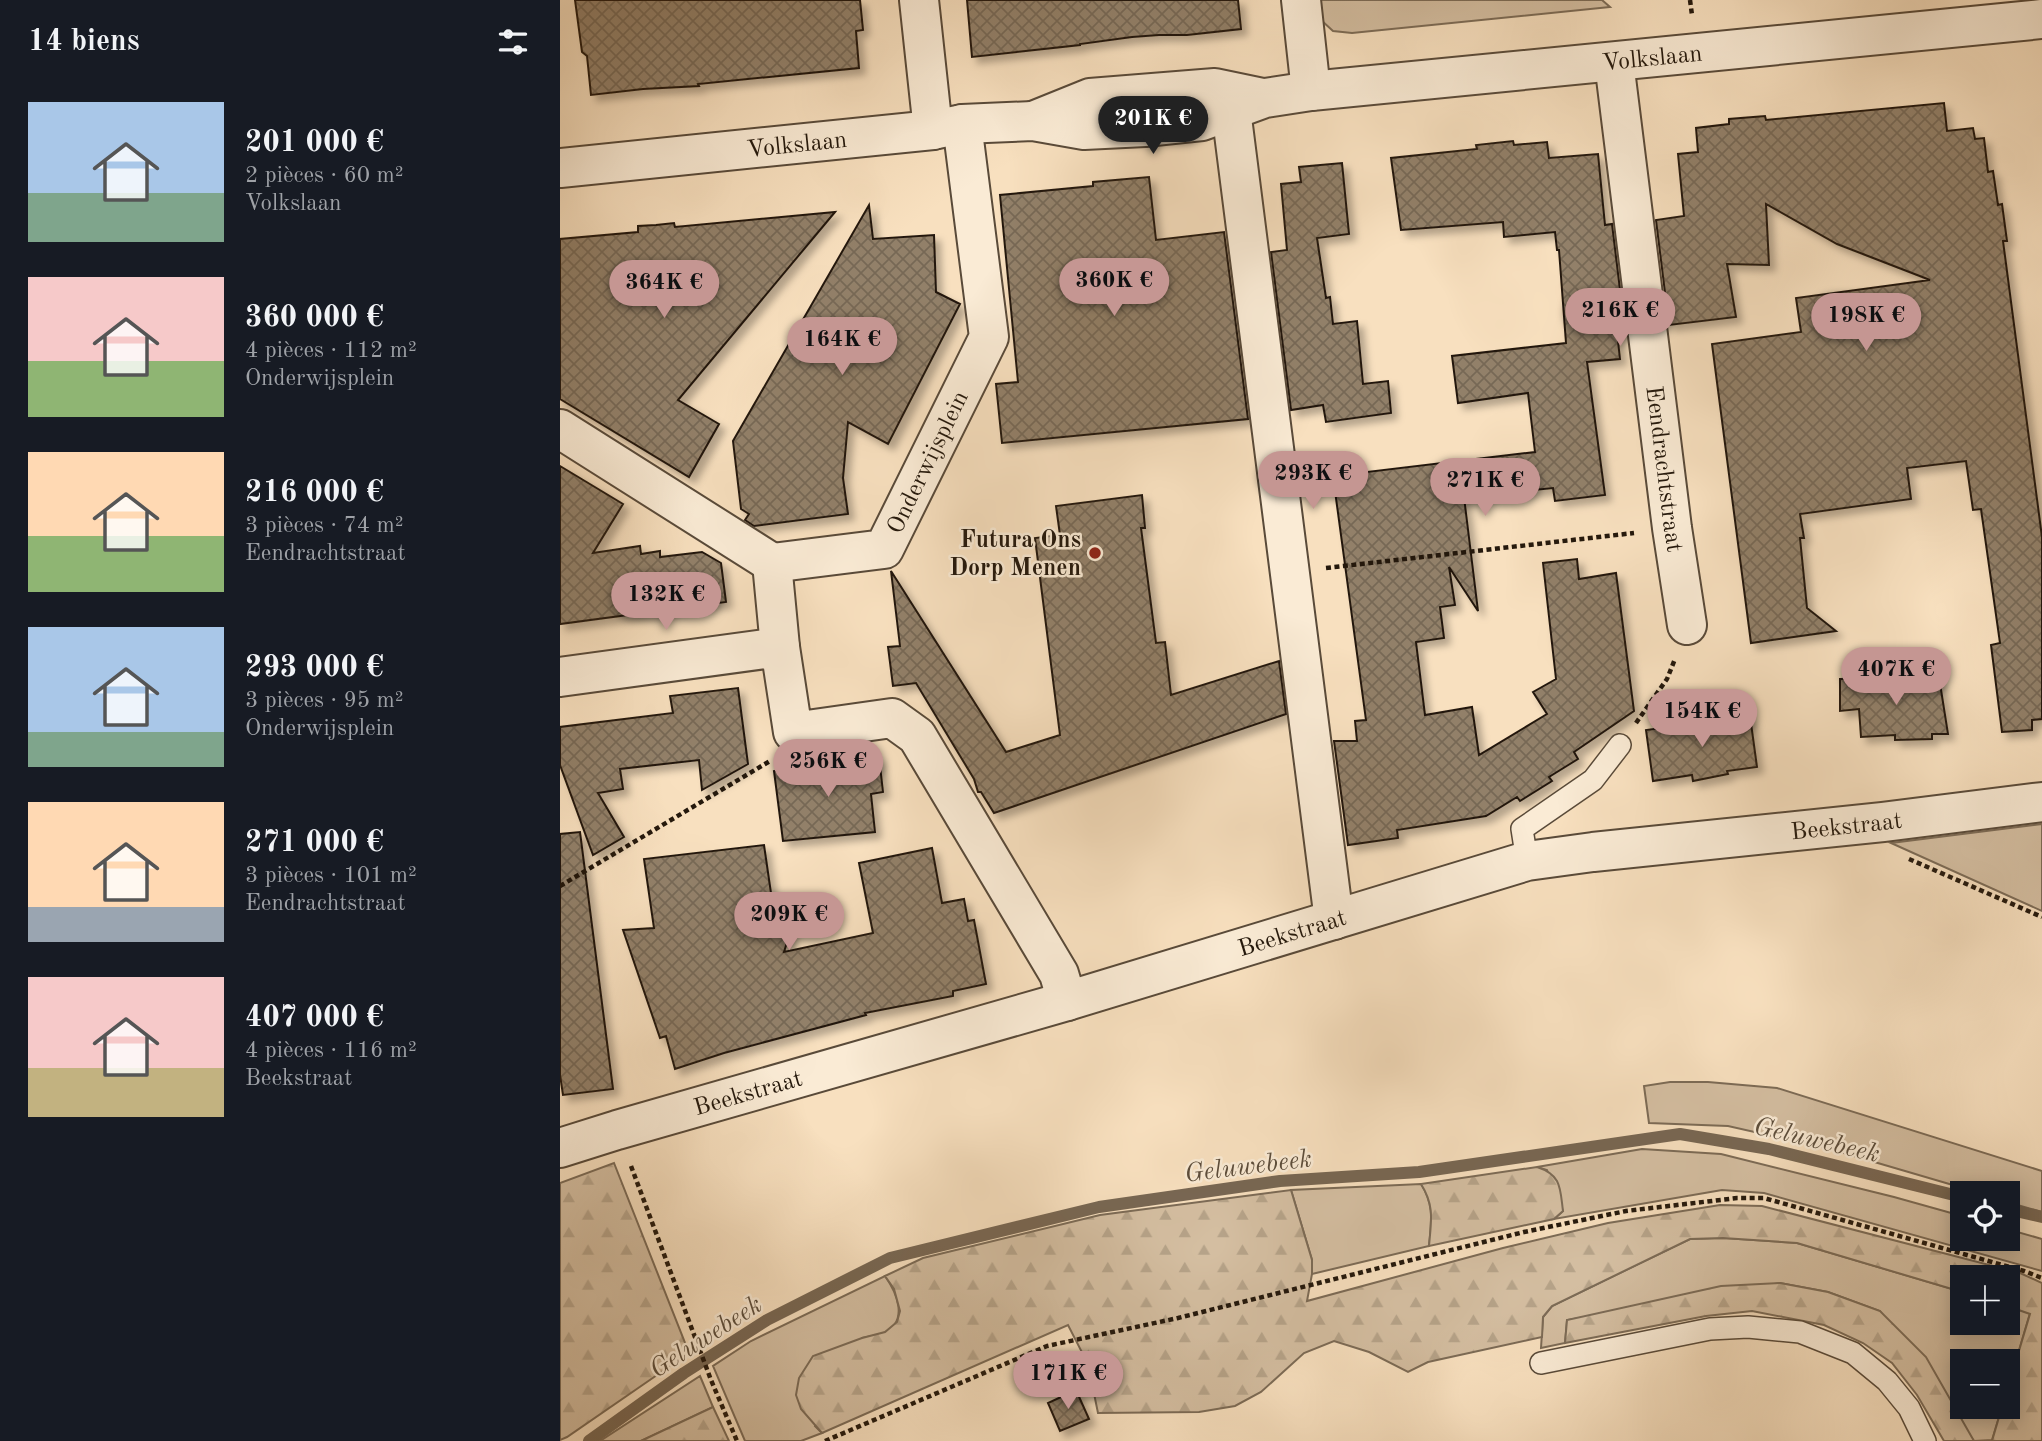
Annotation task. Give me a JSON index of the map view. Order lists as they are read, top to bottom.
{
  "streets": {
    "street": [
      "Volkslaan",
      "Onderwijsplein",
      "Eendrachtstraat",
      "Beekstraat"
    ]
  },
  "crossings": [
    ["Volkslaan", "Onderwijsplein"],
    ["Volkslaan", "Eendrachtstraat"]
  ],
  "water": ["Geluwebeek"],
  "places": ["Futura Ons Dorp Menen"],
  "page": {
    "heading": "14 biens",
    "list": [
      {
        "name": "201 000 €",
        "note": "2 pièces · 60 m² · Volkslaan"
      },
      {
        "name": "360 000 €",
        "note": "4 pièces · 112 m² · Onderwijsplein"
      },
      {
        "name": "216 000 €",
        "note": "3 pièces · 74 m² · Eendrachtstraat"
      },
      {
        "name": "293 000 €",
        "note": "3 pièces · 95 m² · Onderwijsplein"
      },
      {
        "name": "271 000 €",
        "note": "3 pièces · 101 m² · Eendrachtstraat"
      },
      {
        "name": "407 000 €",
        "note": "4 pièces · 116 m² · Beekstraat"
      }
    ],
    "price": [
      "201K €",
      "360K €",
      "364K €",
      "216K €",
      "198K €",
      "164K €",
      "293K €",
      "271K €",
      "132K €",
      "407K €",
      "154K €",
      "256K €",
      "209K €",
      "171K €"
    ],
    "map_buttons": ["+", "−"]
  }
}
